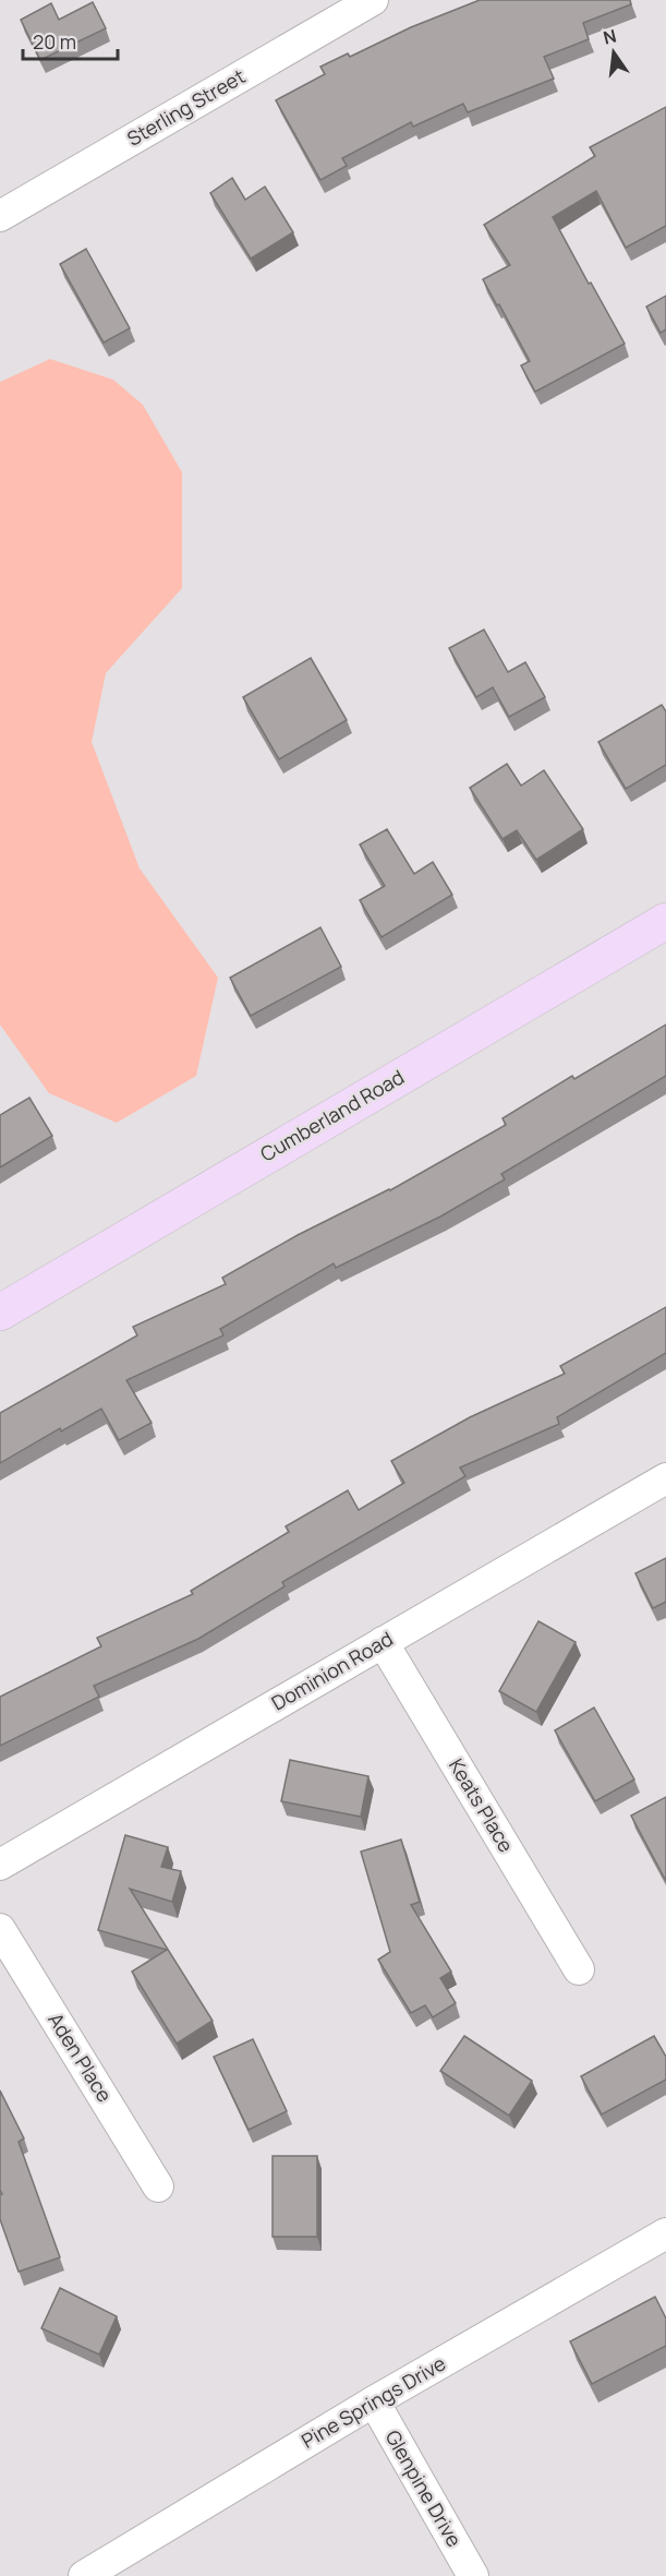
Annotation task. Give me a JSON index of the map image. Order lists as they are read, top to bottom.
{
  "streets": {
    "main road": ["Cumberland Road"],
    "street": [
      "Sterling Street",
      "Dominion Road",
      "Keats Place",
      "Aden Place",
      "Pine Springs Drive",
      "Glenpine Drive"
    ]
  },
  "crossings": [
    ["Dominion Road", "Keats Place"],
    ["Pine Springs Drive", "Glenpine Drive"]
  ],
  "scale_bar": "20 m",
  "north": "top"
}
